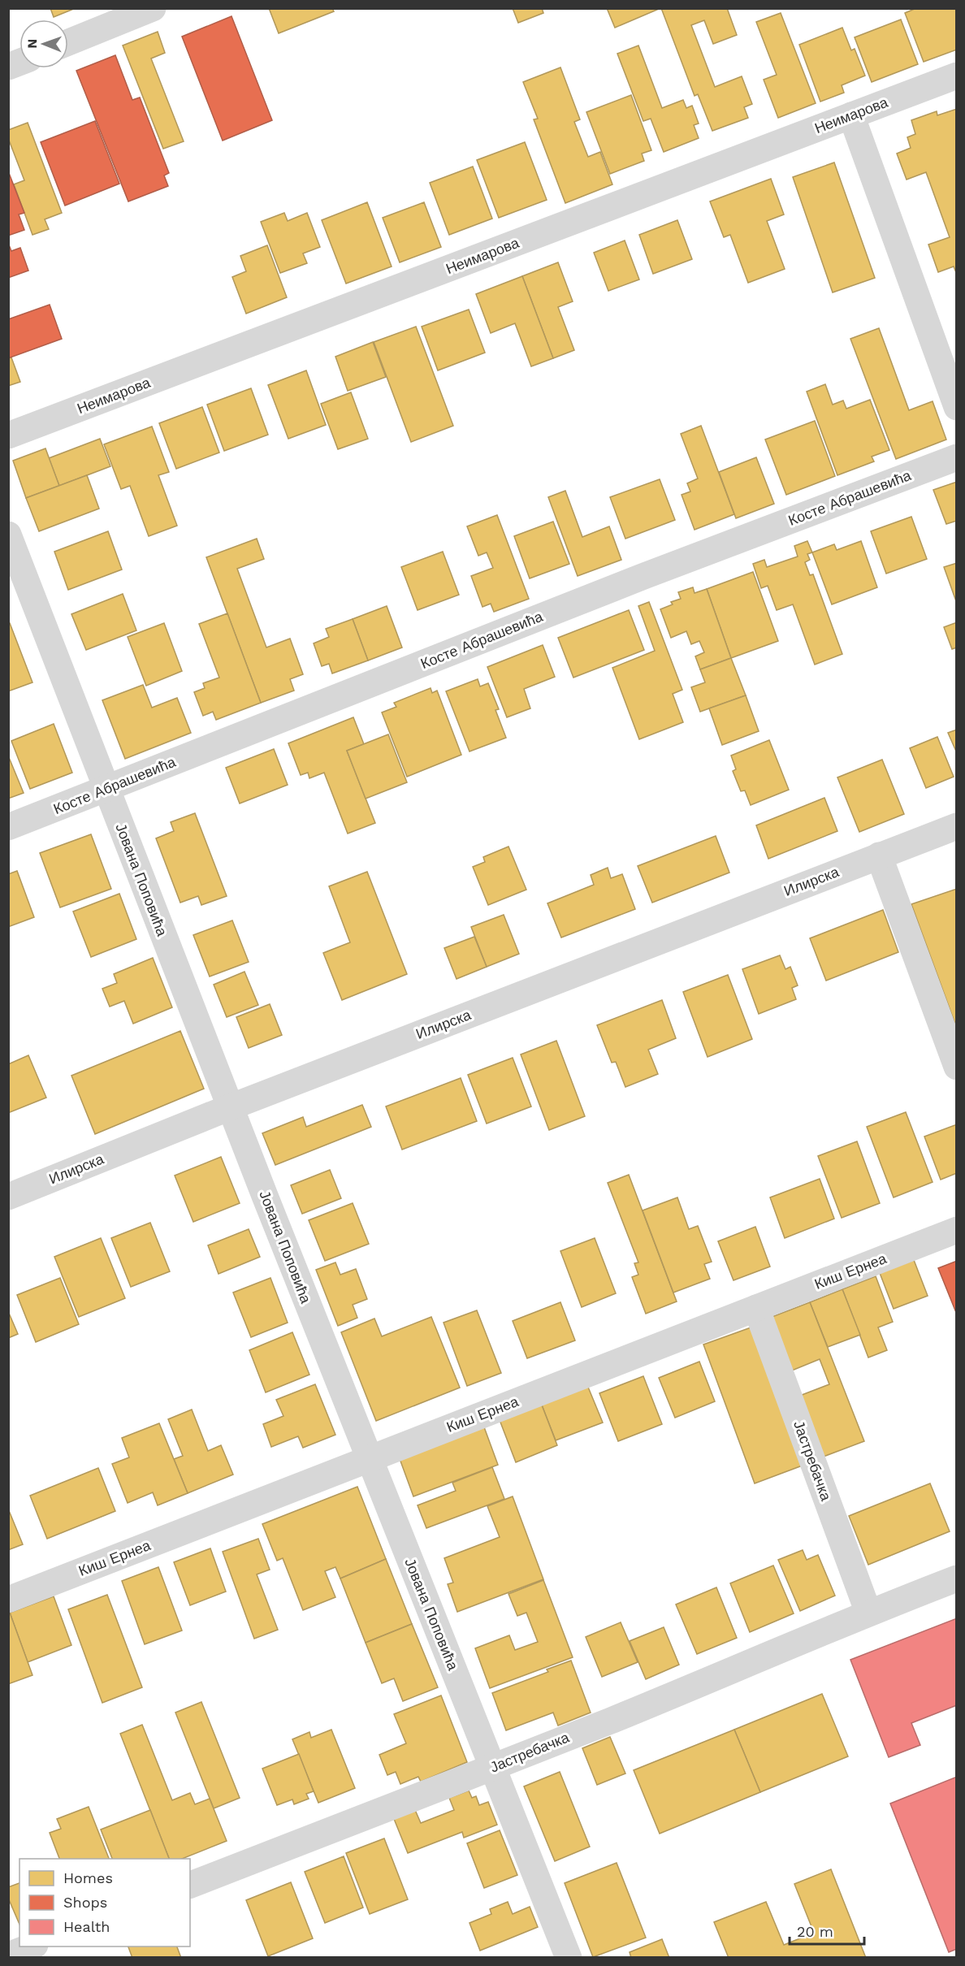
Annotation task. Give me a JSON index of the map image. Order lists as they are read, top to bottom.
{
  "streets": {
    "street": [
      "Неимарова",
      "Косте Абрашевића",
      "Јована Поповића",
      "Илирска",
      "Киш Ернеа",
      "Јастребачка"
    ]
  },
  "crossings": [
    ["Косте Абрашевића", "Јована Поповића"],
    ["Јована Поповића", "Илирска"],
    ["Јована Поповића", "Киш Ернеа"],
    ["Јована Поповића", "Јастребачка"],
    ["Киш Ернеа", "Јастребачка"]
  ],
  "legend": ["Homes", "Shops", "Health"],
  "scale_bar": "20 m",
  "north": "left"
}
